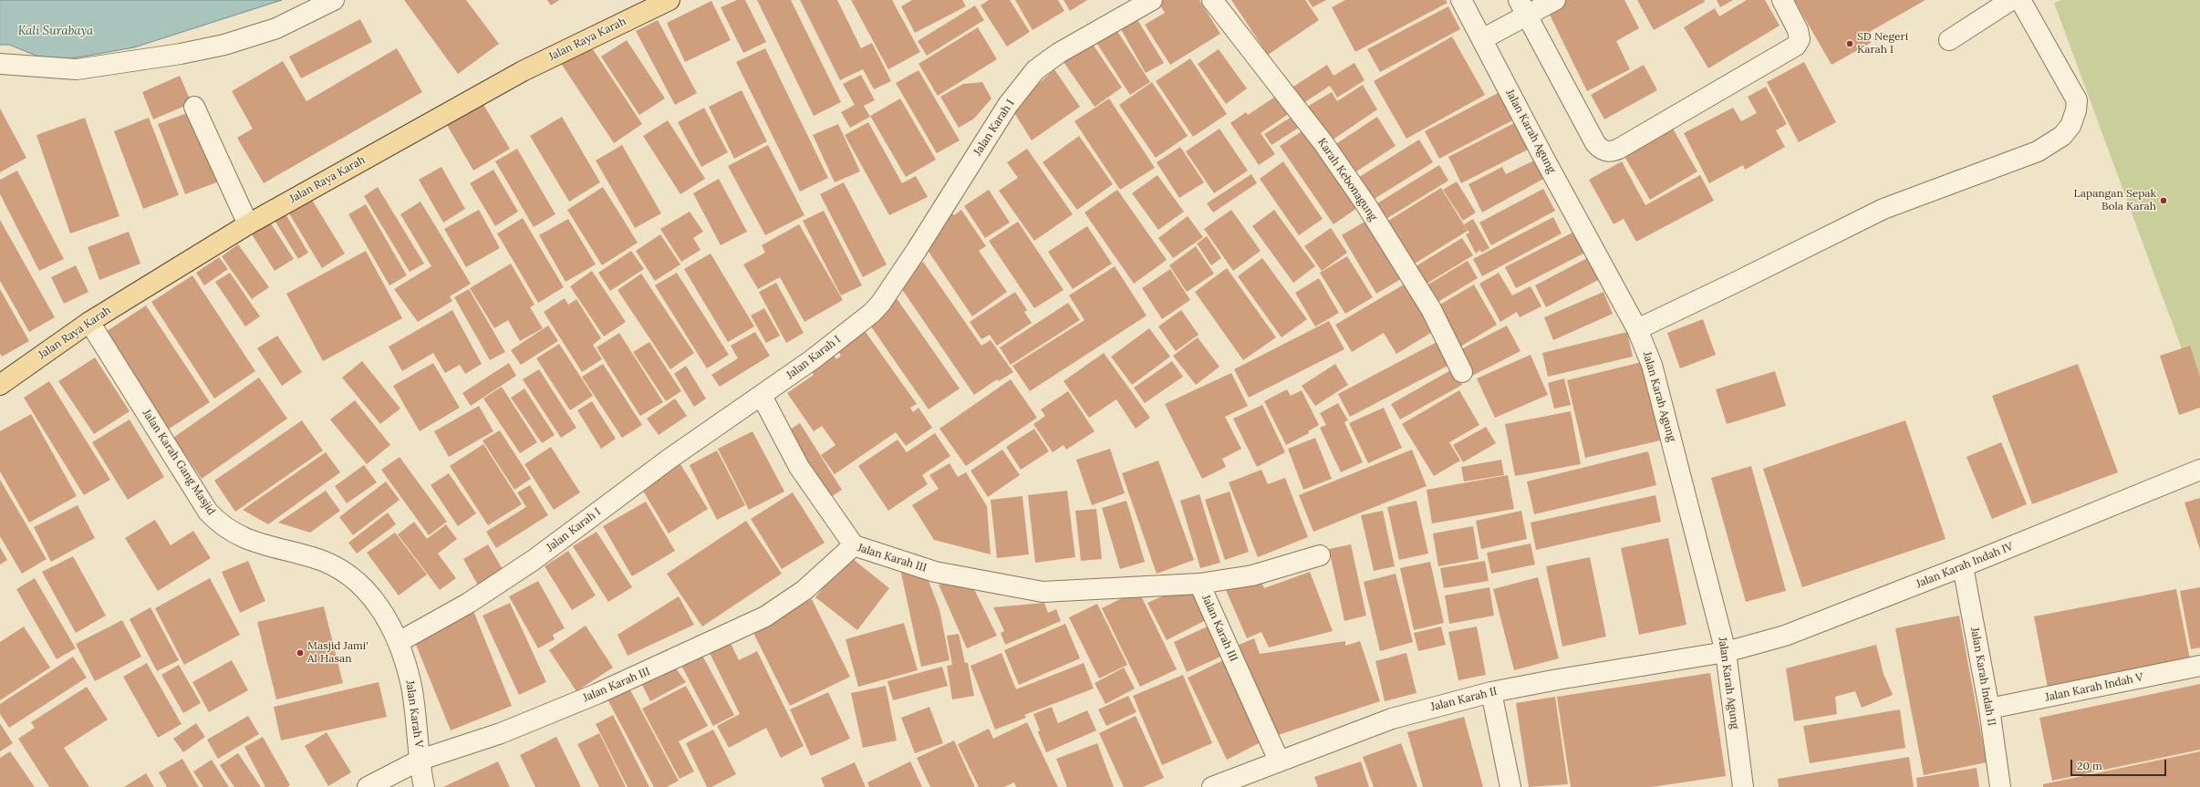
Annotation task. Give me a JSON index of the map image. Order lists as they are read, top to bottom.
{
  "streets": {
    "main road": ["Jalan Raya Karah"],
    "street": [
      "Jalan Karah I",
      "Jalan Karah Agung",
      "Karah Kebonagung",
      "Jalan Karah Gang Masjid",
      "Jalan Karah III",
      "Jalan Karah Indah IV",
      "Jalan Karah Indah II",
      "Jalan Karah Indah V",
      "Jalan Karah II",
      "Jalan Karah V"
    ]
  },
  "crossings": [
    ["Jalan Raya Karah", "Jalan Karah Gang Masjid"],
    ["Jalan Karah I", "Jalan Karah Gang Masjid"],
    ["Jalan Karah I", "Jalan Karah V"],
    ["Jalan Karah Agung", "Jalan Karah Indah IV"],
    ["Jalan Karah Agung", "Jalan Karah II"],
    ["Jalan Karah Gang Masjid", "Jalan Karah V"],
    ["Jalan Karah III", "Jalan Karah II"],
    ["Jalan Karah III", "Jalan Karah V"],
    ["Jalan Karah Indah IV", "Jalan Karah Indah II"],
    ["Jalan Karah Indah IV", "Jalan Karah II"],
    ["Jalan Karah Indah II", "Jalan Karah Indah V"]
  ],
  "water": ["Kali Surabaya"],
  "places": ["SD Negeri Karah I", "Lapangan Sepak Bola Karah", "Masjid Jami' Al Hasan"],
  "scale_bar": "20 m"
}
